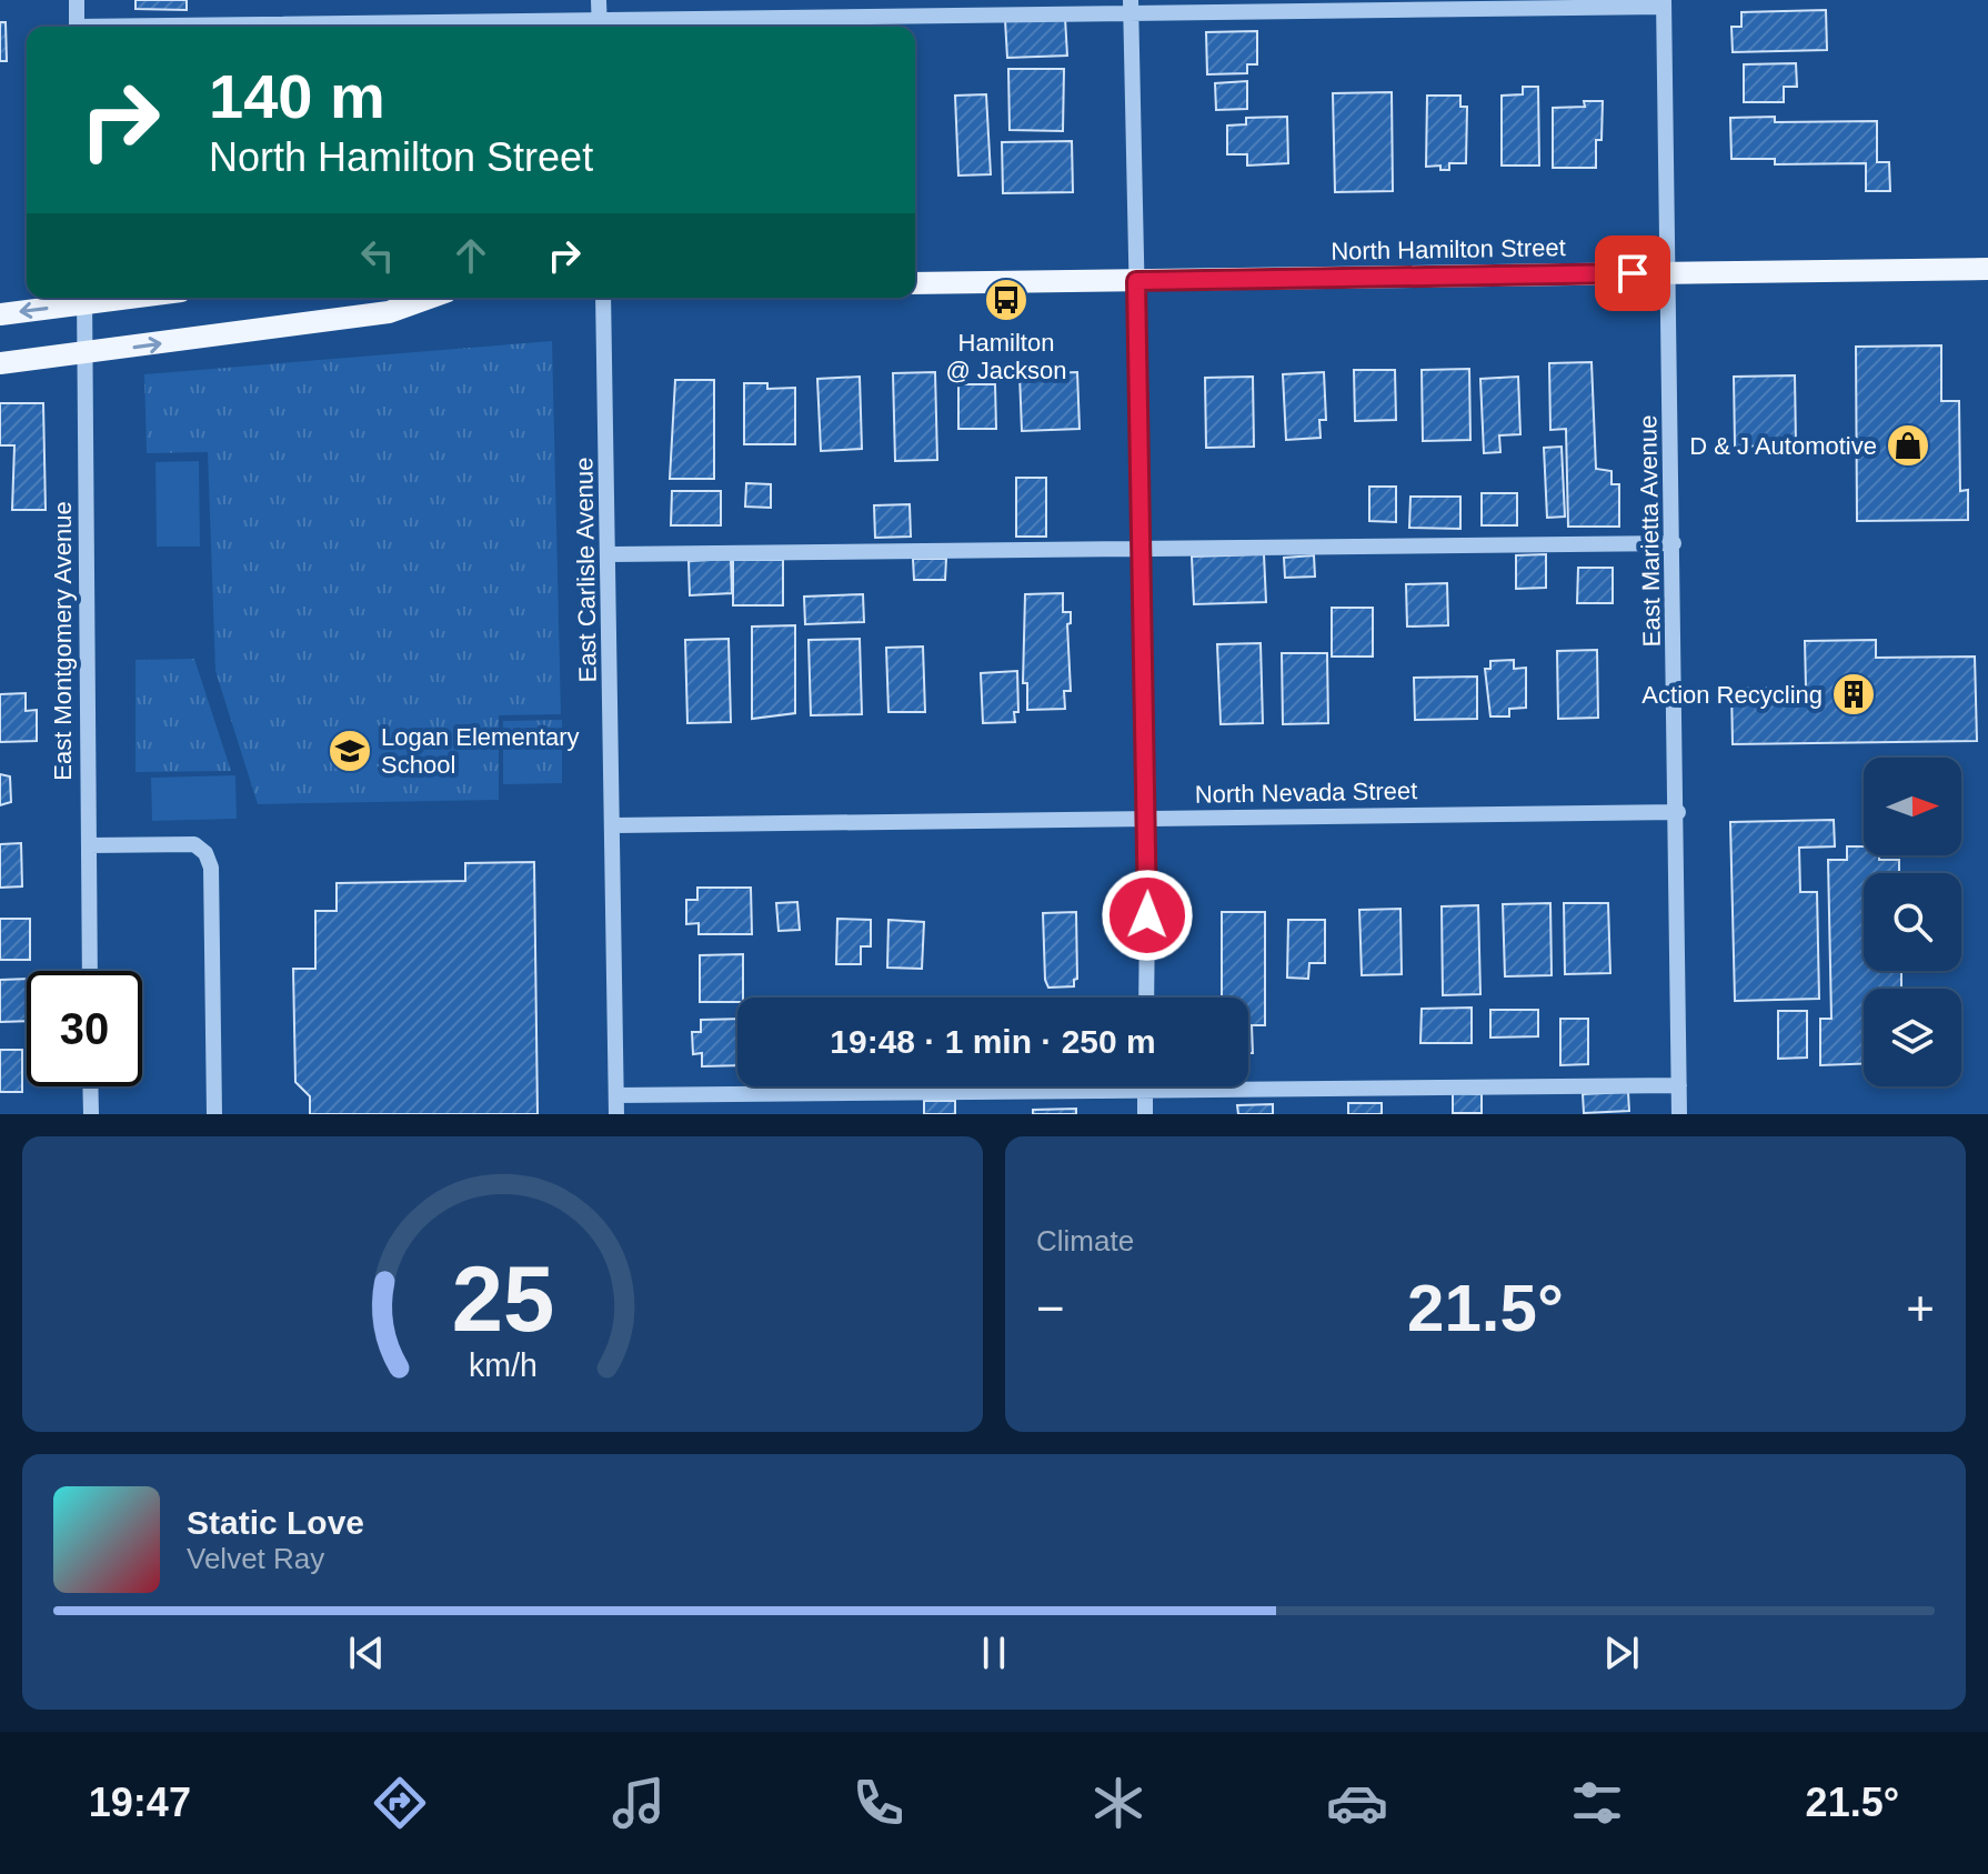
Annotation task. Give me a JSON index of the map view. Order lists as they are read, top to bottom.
{
  "streets": {
    "main road": ["North Hamilton Street"],
    "street": [
      "East Marietta Avenue",
      "East Carlisle Avenue",
      "East Montgomery Avenue",
      "North Nevada Street"
    ]
  },
  "crossings": [
    ["North Hamilton Street", "East Marietta Avenue"],
    ["East Marietta Avenue", "North Nevada Street"],
    ["East Carlisle Avenue", "North Nevada Street"]
  ],
  "places": {
    "bus stop": ["Hamilton @ Jackson"],
    "shop": ["D & J Automotive"],
    "building": ["Action Recycling"],
    "school or university": ["Logan Elementary School"]
  },
  "north": "right",
  "page": {
    "turn": ["140 m", "North Hamilton Street"],
    "limit": "30",
    "trip": "19:48 · 1 min · 250 m",
    "tile": "Climate",
    "heat": ["−", "21.5°", "+"],
    "song": ["Static Love", "Velvet Ray"],
    "tabs": ["19:47", "21.5°"],
    "gauge": ["25", "km/h"]
  }
}
